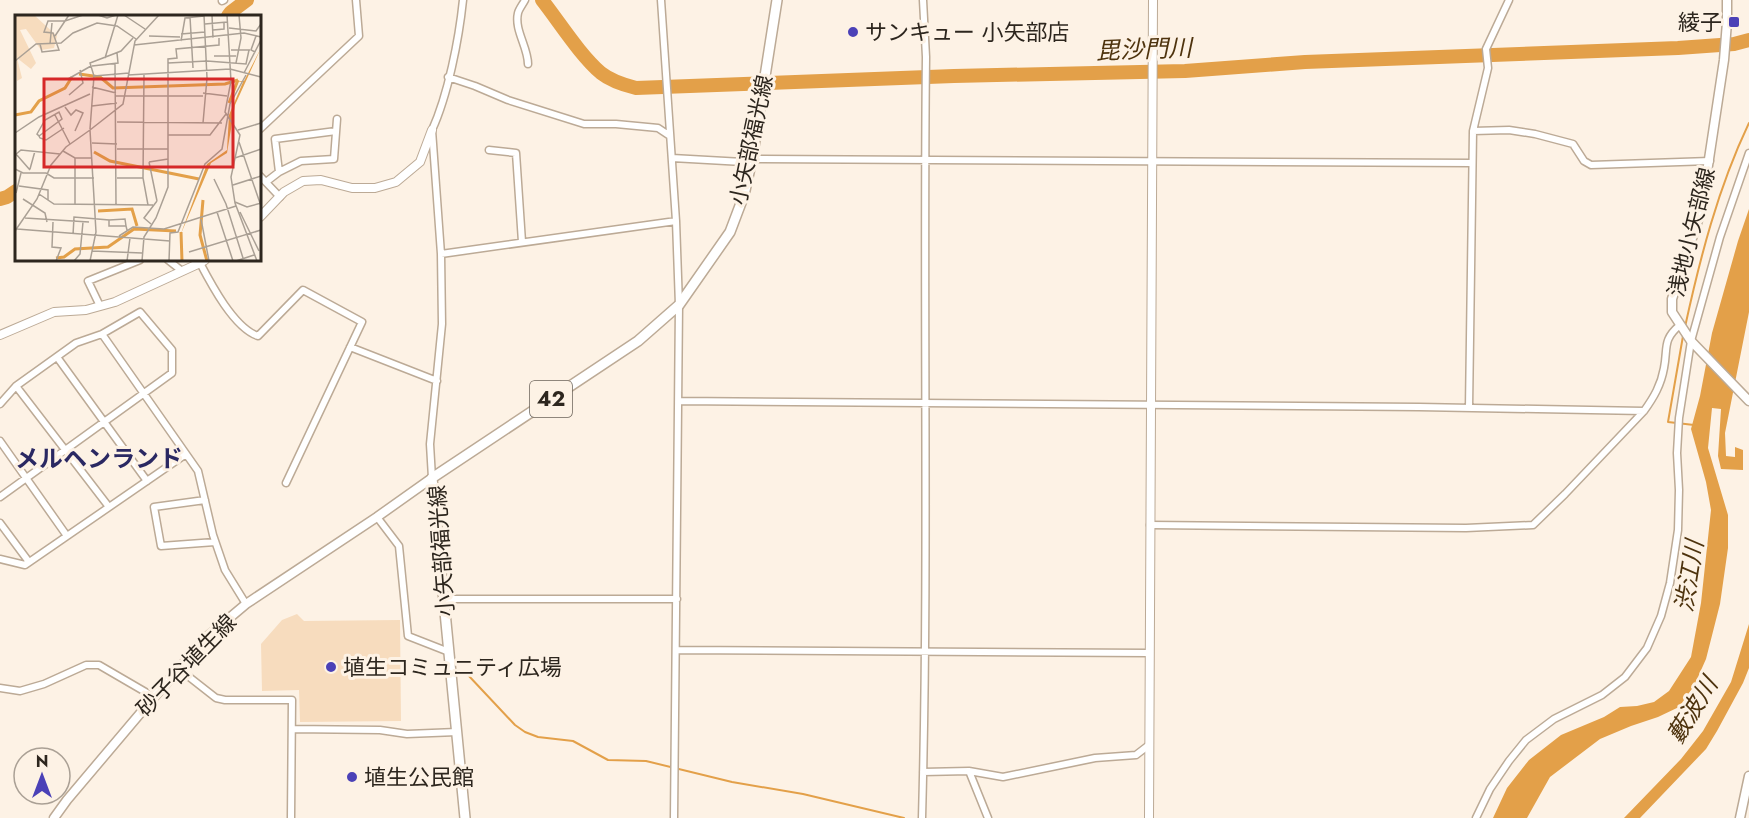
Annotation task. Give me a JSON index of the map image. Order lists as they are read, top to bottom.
{
  "streets": {
    "main road": [
      "小矢部福光線",
      "浅地小矢部線",
      "42",
      "砂子谷埴生線"
    ]
  },
  "crossings": [
    ["小矢部福光線", "砂子谷埴生線"]
  ],
  "districts": ["メルヘンランド"],
  "water": ["毘沙門川", "渋江川", "藪波川"],
  "places": {
    "transit": ["綾子"],
    "other": ["サンキュー 小矢部店", "埴生コミュニティ広場", "埴生公民館"]
  },
  "north": "top"
}
